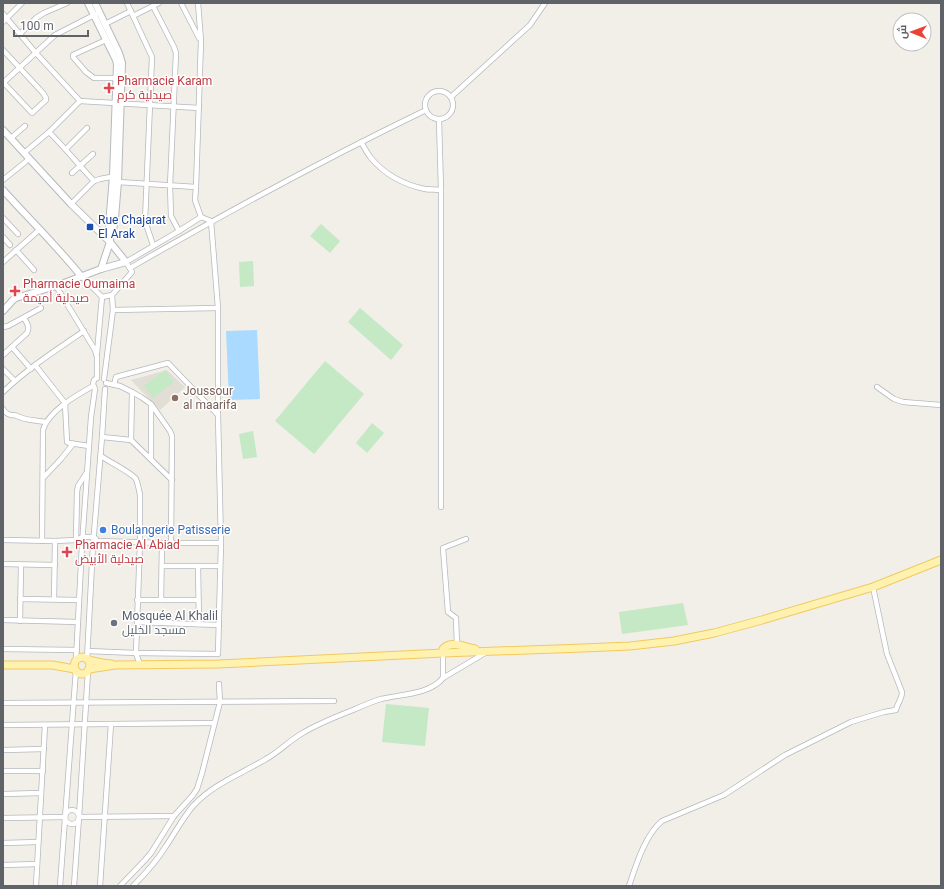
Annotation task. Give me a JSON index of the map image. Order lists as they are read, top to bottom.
{
  "places": {
    "health": ["Pharmacie Karam صيدلية كرم", "Pharmacie Oumaima صيدلية أميمة", "Pharmacie Al Abiad صيدلية الأبيض"],
    "transit": ["Rue Chajarat El Arak"],
    "other": ["Joussour al maarifa", "Boulangerie Patisserie", "Mosquée Al Khalil مسجد الخليل"]
  },
  "scale_bar": "100 m",
  "north": "left"
}
